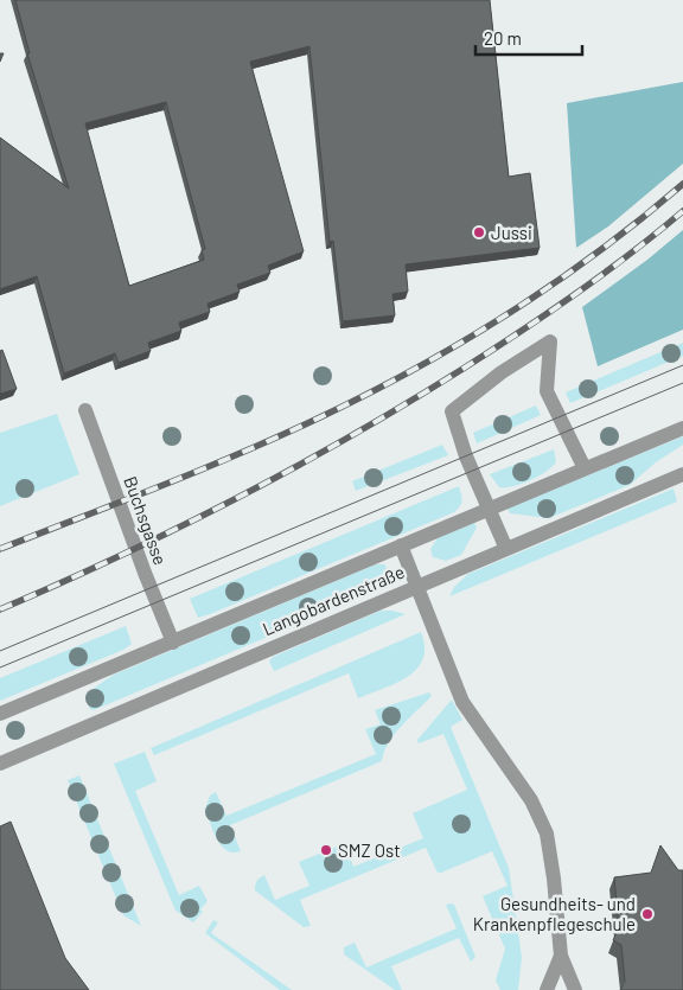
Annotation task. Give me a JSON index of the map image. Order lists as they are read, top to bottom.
{
  "streets": {
    "street": ["Buchsgasse", "Langobardenstraße"]
  },
  "crossings": [
    ["Buchsgasse", "Langobardenstraße"]
  ],
  "places": ["Jussi", "SMZ Ost", "Gesundheits- und Krankenpflegeschule"],
  "scale_bar": "20 m"
}
